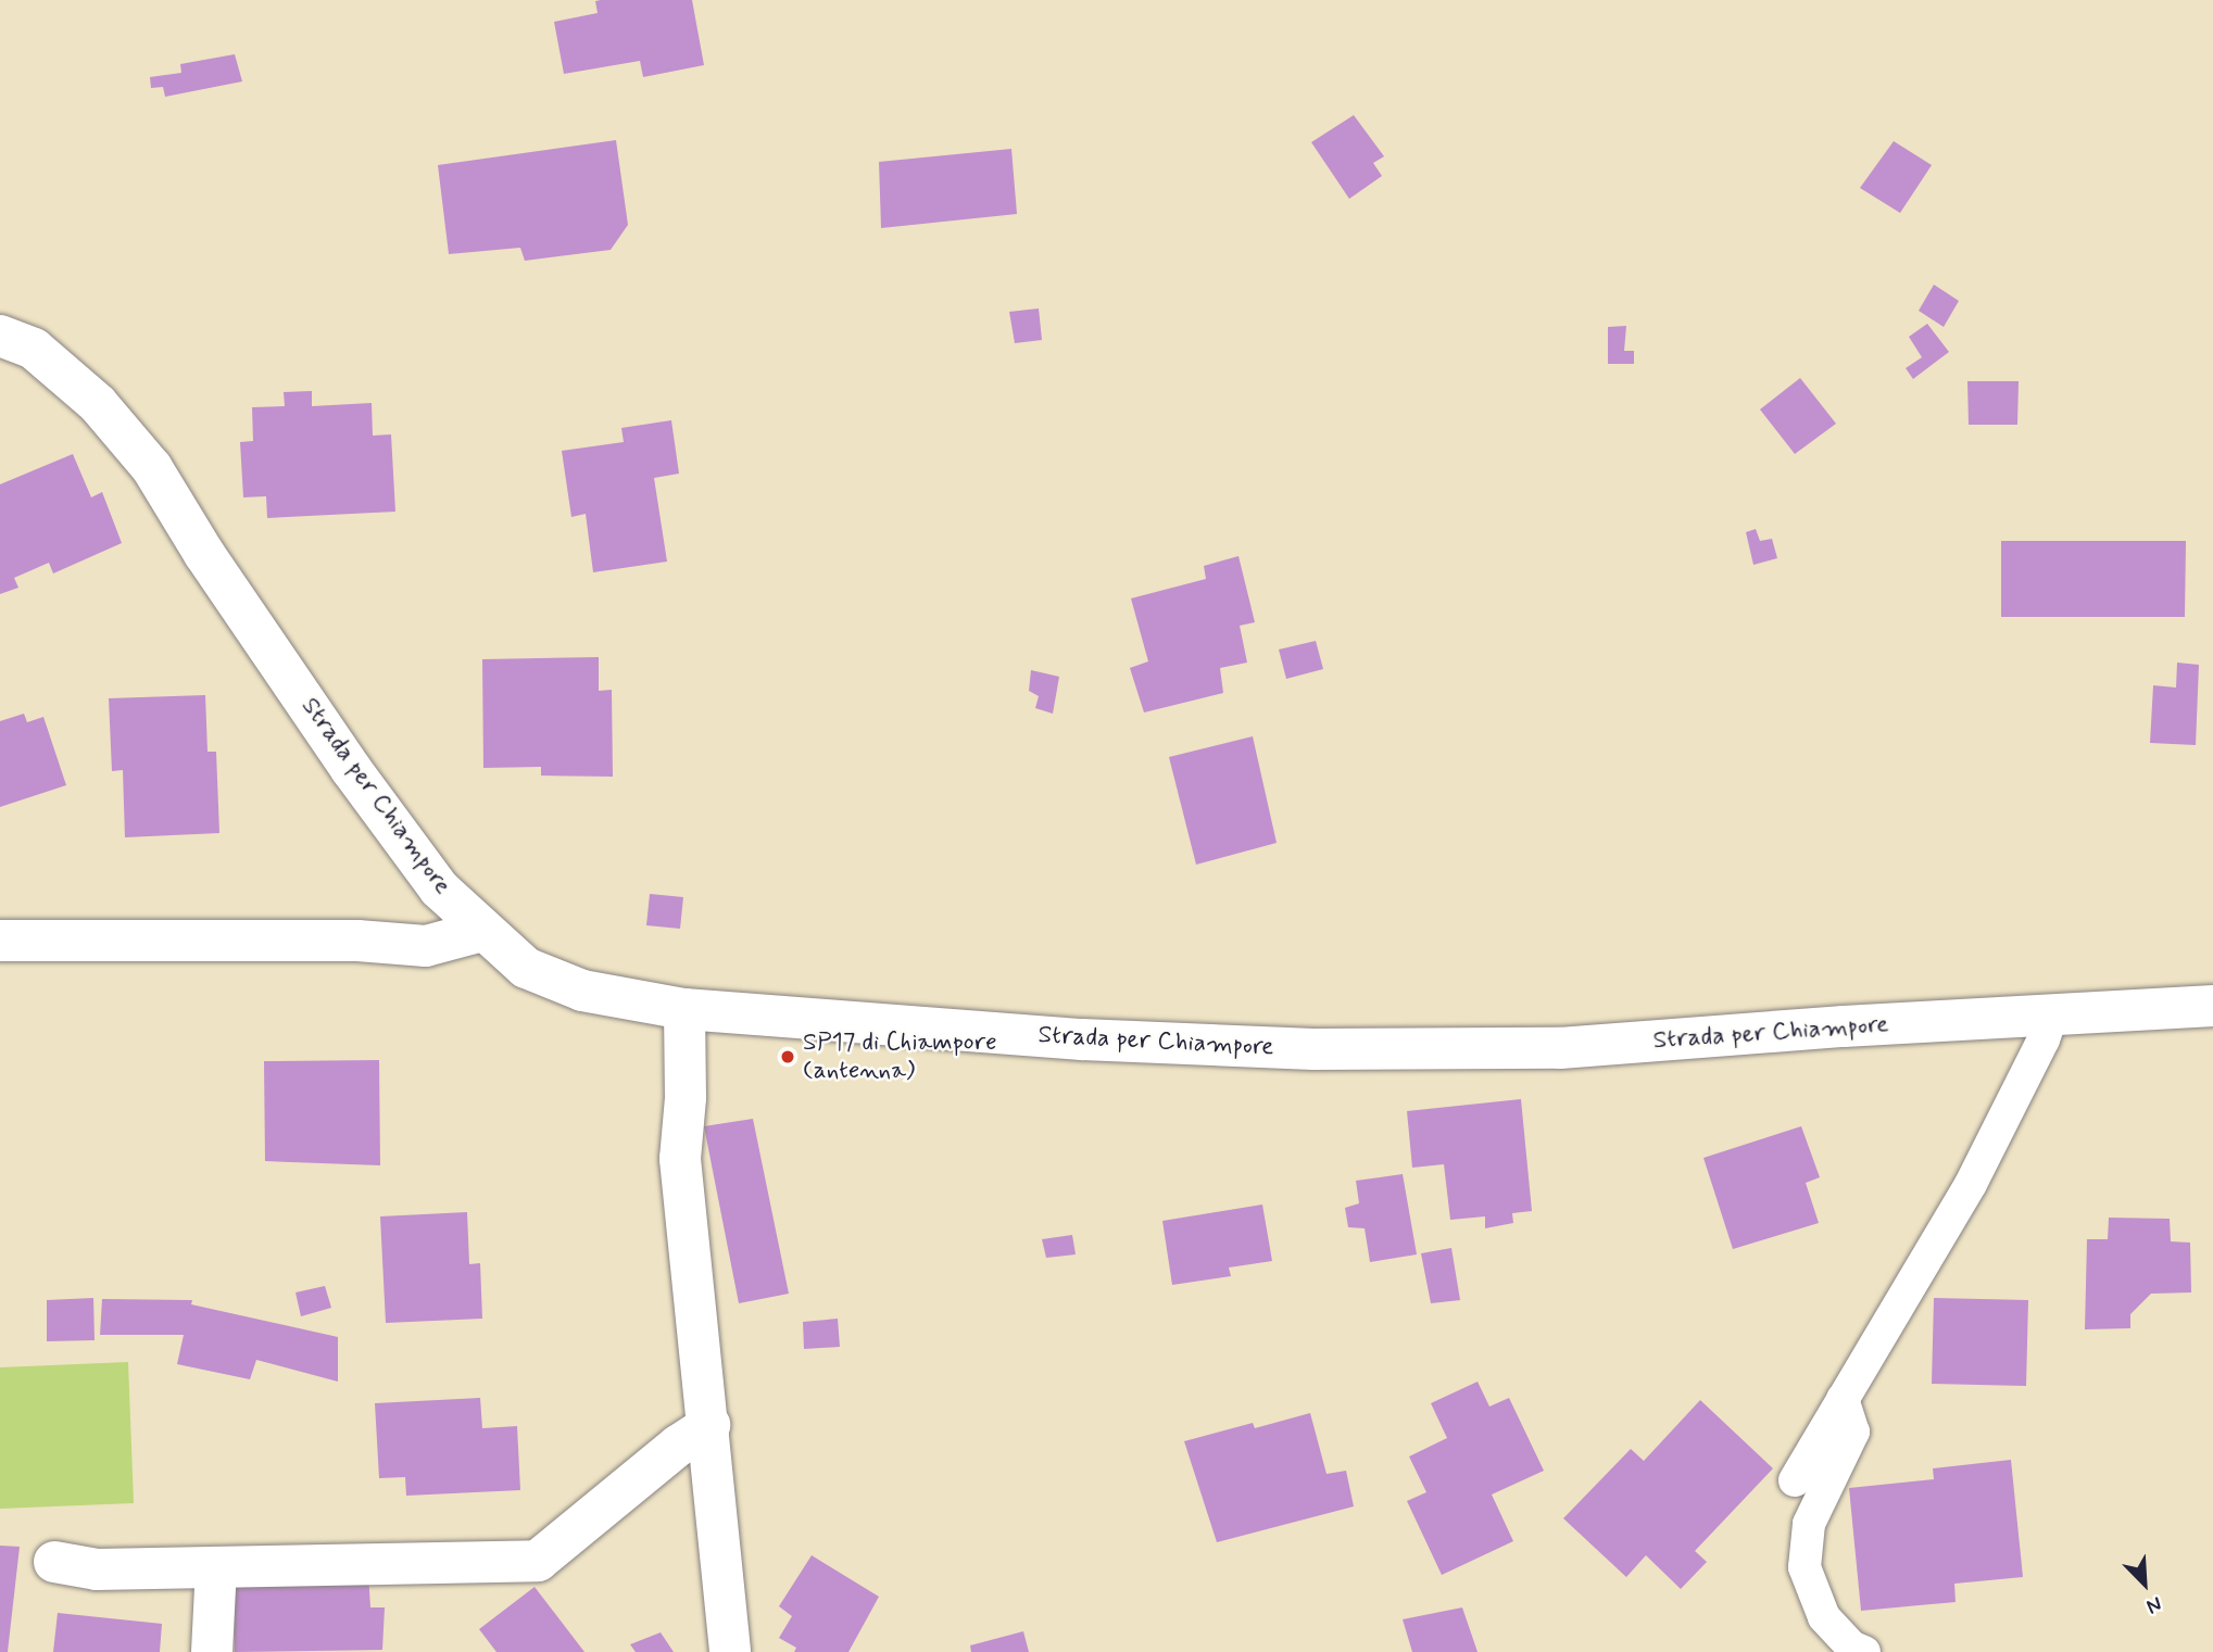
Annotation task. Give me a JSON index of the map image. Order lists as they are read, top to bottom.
{
  "streets": {
    "street": ["Strada per Chiampore"]
  },
  "places": ["SP17 di Chiampore (antenna)"],
  "north": "bottom right"
}
